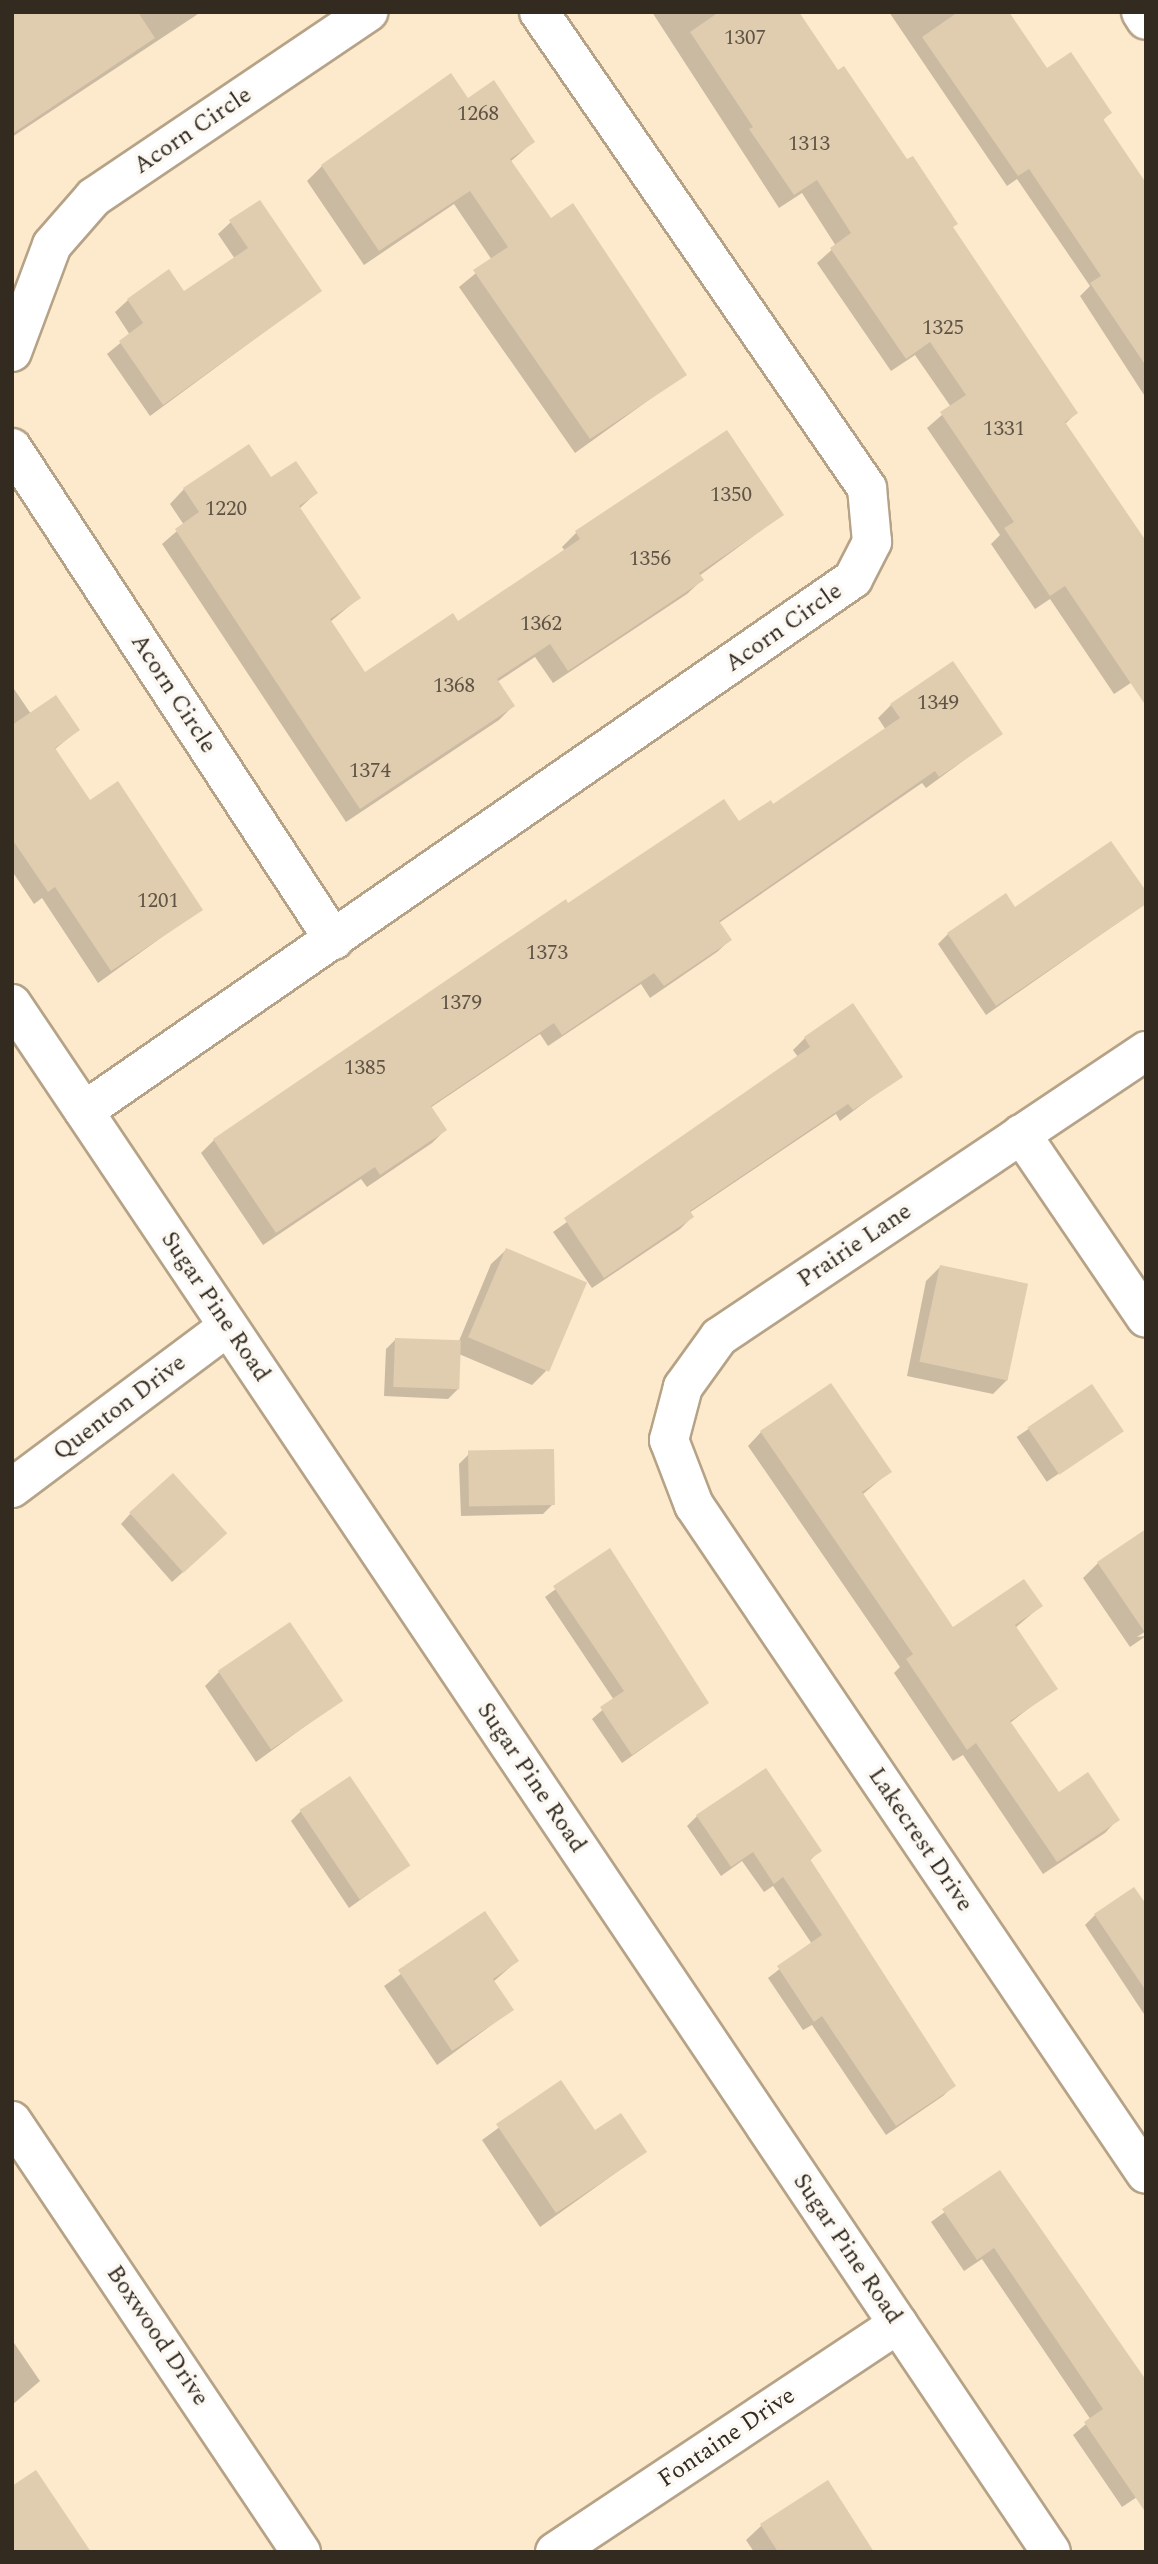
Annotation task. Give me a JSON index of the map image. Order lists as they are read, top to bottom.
{
  "streets": {
    "street": [
      "Acorn Circle",
      "Prairie Lane",
      "Sugar Pine Road",
      "Quenton Drive",
      "Lakecrest Drive",
      "Boxwood Drive",
      "Fontaine Drive"
    ]
  },
  "crossings": [
    ["Acorn Circle", "Sugar Pine Road"],
    ["Prairie Lane", "Lakecrest Drive"],
    ["Sugar Pine Road", "Quenton Drive"],
    ["Sugar Pine Road", "Fontaine Drive"]
  ],
  "house_numbers": [
    "1307",
    "1268",
    "1313",
    "1325",
    "1331",
    "1350",
    "1220",
    "1356",
    "1362",
    "1368",
    "1349",
    "1374",
    "1201",
    "1373",
    "1379",
    "1385"
  ]
}
